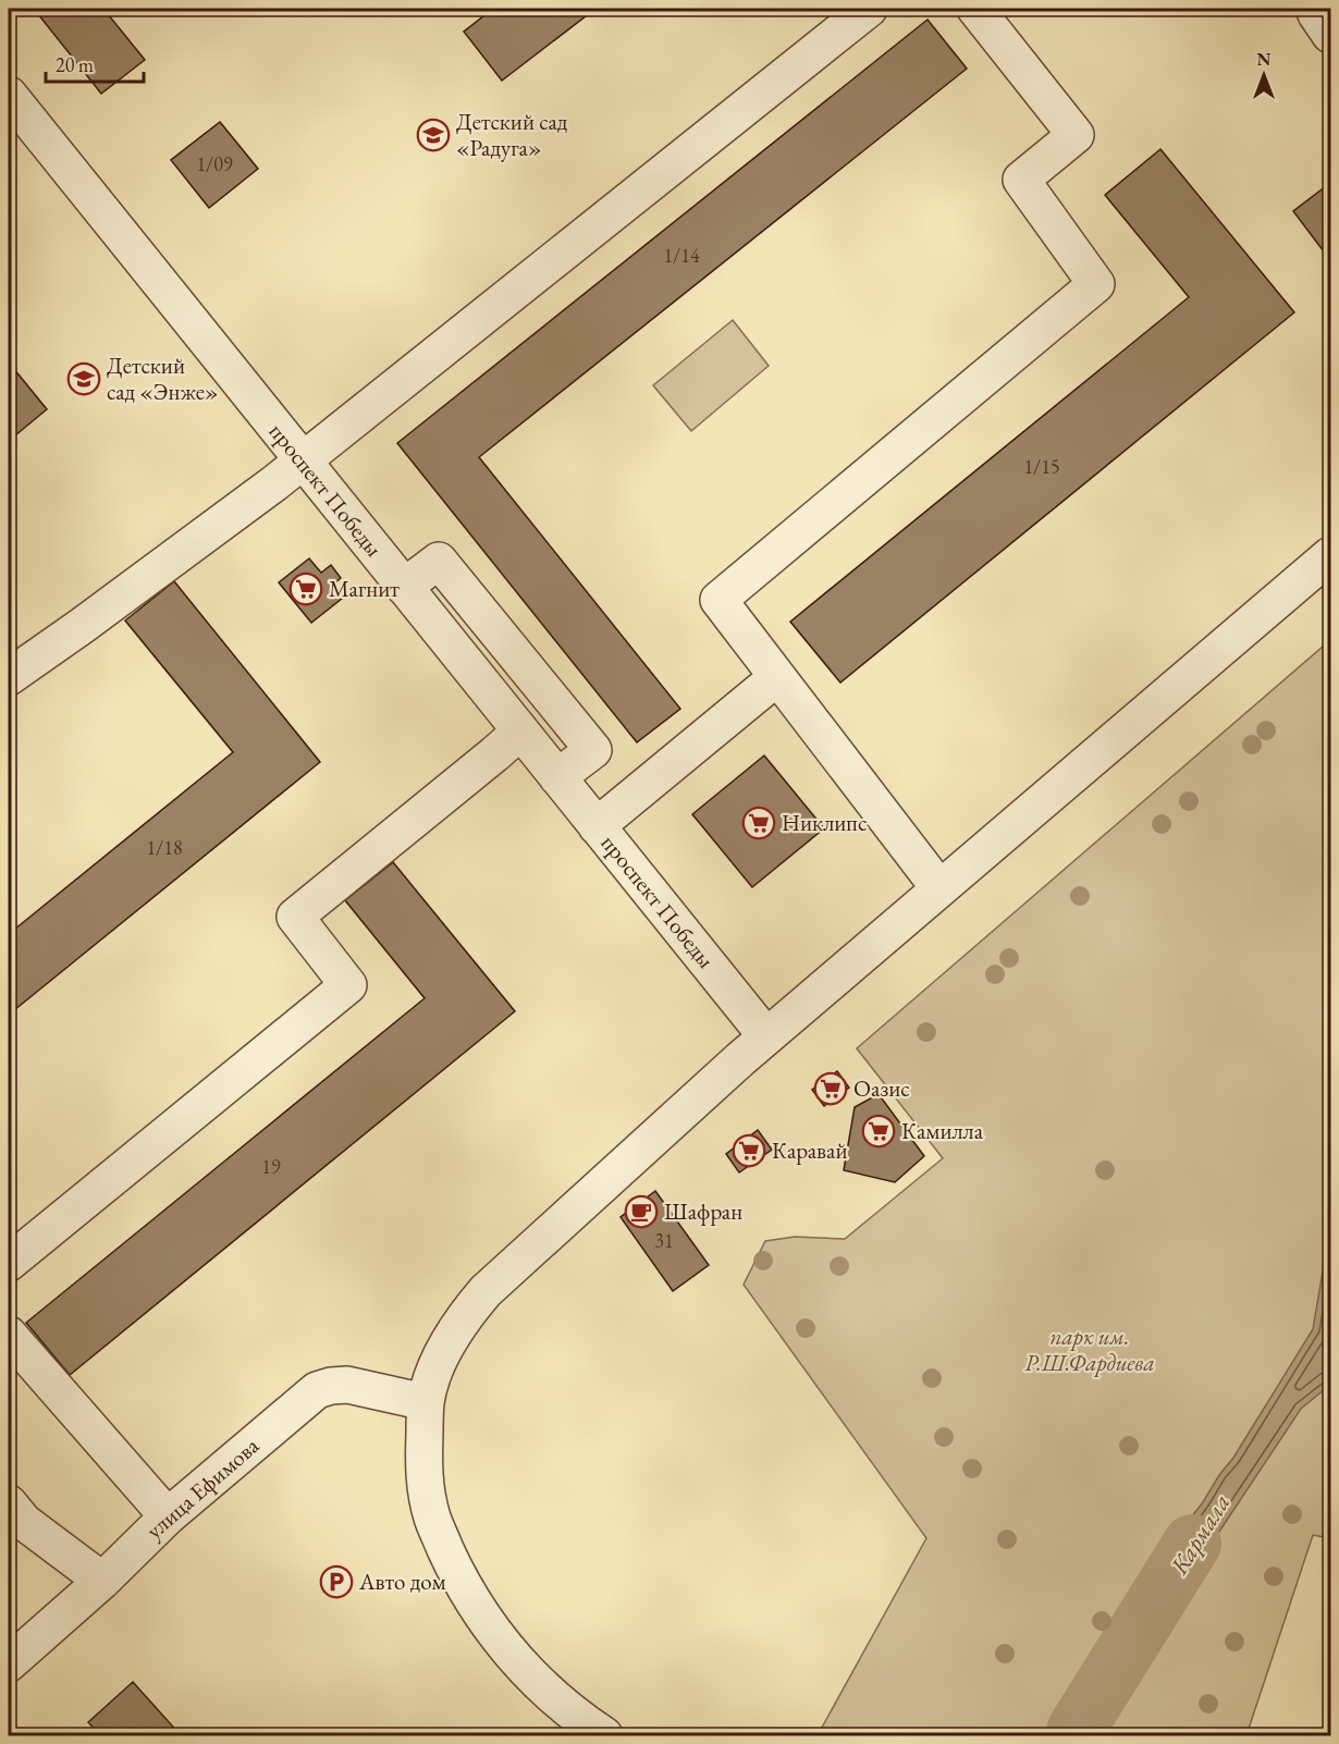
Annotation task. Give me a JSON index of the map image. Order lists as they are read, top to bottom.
{
  "streets": {
    "street": ["проспект Победы", "улица Ефимова"]
  },
  "water": ["Кармала"],
  "parks": ["парк им. Р.Ш.Фардиева"],
  "places": {
    "school or university": ["Детский сад «Радуга»", "Детский сад «Энже»"],
    "supermarket": [
      "Магнит",
      "Никлипс",
      "Оазис",
      "Камилла",
      "Каравай"
    ],
    "cafe": ["Шафран"],
    "parking": ["Авто дом"]
  },
  "house_numbers": [
    "1/09",
    "1/14",
    "1/15",
    "1/18",
    "19",
    "31"
  ],
  "scale_bar": "20 m",
  "north": "top"
}
